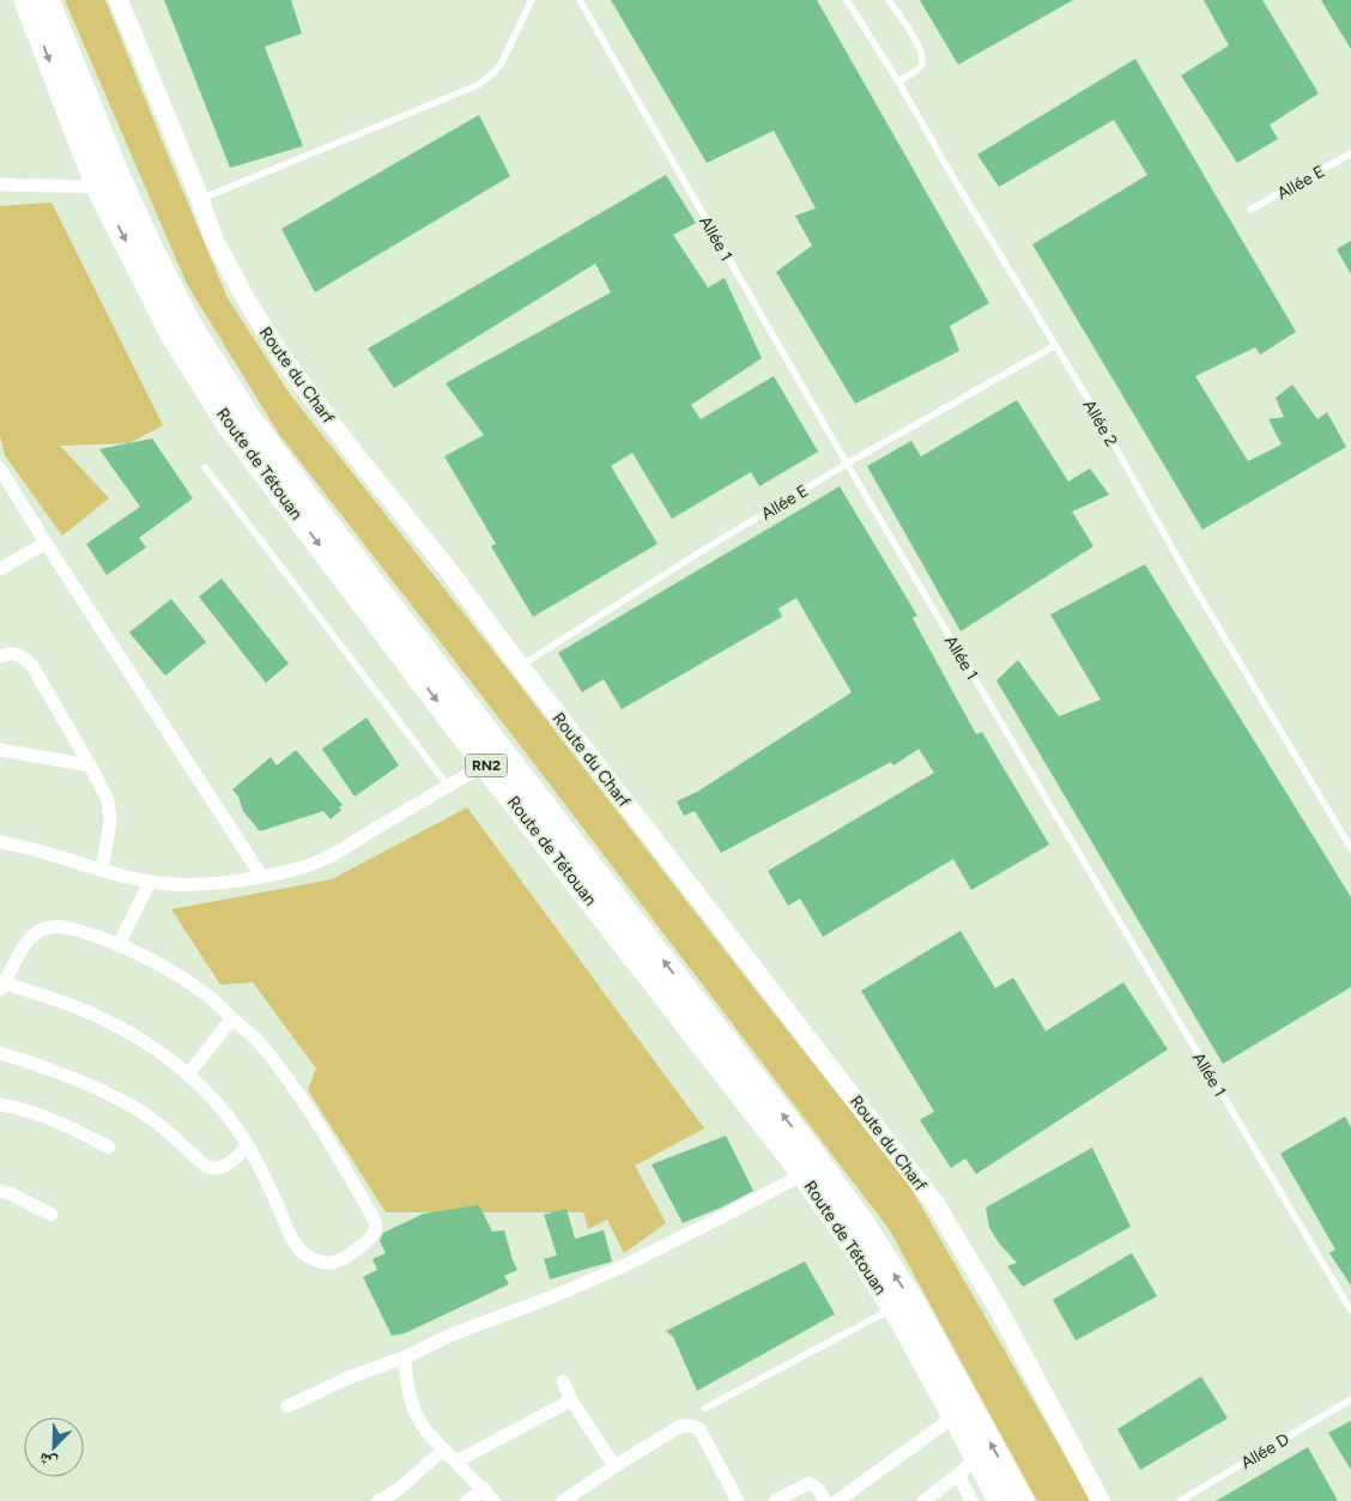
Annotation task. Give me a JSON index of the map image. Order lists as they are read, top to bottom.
{
  "streets": {
    "highway": ["Route de Tétouan", "RN2"],
    "street": ["Route du Charf"],
    "lane": [
      "Allée E",
      "Allée 1",
      "Allée 2",
      "Allée D"
    ]
  },
  "crossings": [
    ["Allée E", "Allée 1"],
    ["Allée E", "Route du Charf"],
    ["Allée E", "Allée 2"]
  ],
  "north": "bottom left"
}
